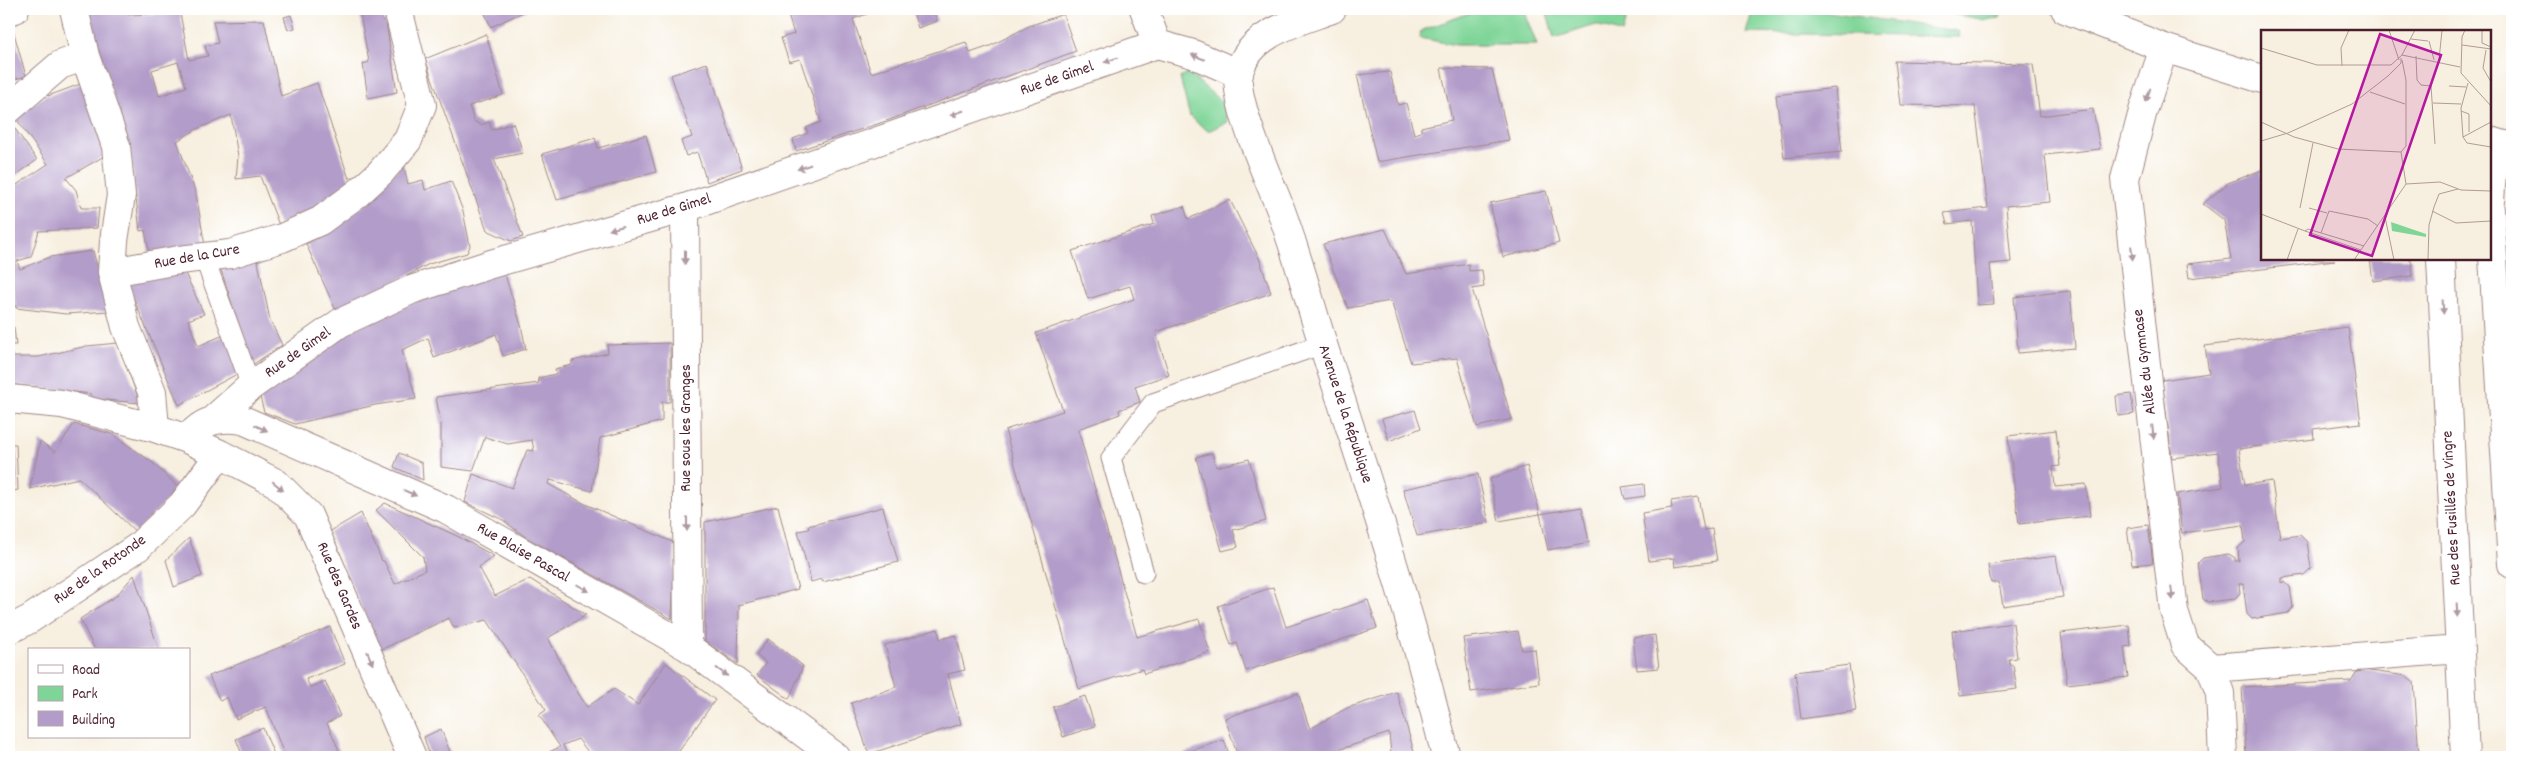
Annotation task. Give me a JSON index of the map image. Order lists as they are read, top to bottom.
{
  "streets": {
    "street": [
      "Rue de Gimel",
      "Rue de la Cure",
      "Allée du Gymnase",
      "Avenue de la République",
      "Rue sous les Granges",
      "Rue des Fusillés de Vingre",
      "Rue Blaise Pascal",
      "Rue de la Rotonde",
      "Rue des Gardes"
    ]
  },
  "crossings": [
    ["Rue de Gimel", "Rue sous les Granges"],
    ["Rue de Gimel", "Rue Blaise Pascal"],
    ["Rue sous les Granges", "Rue Blaise Pascal"],
    ["Rue de la Rotonde", "Rue des Gardes"]
  ],
  "one_way": [
    "Rue de Gimel",
    "Allée du Gymnase",
    "Rue sous les Granges",
    "Rue Blaise Pascal",
    "Rue des Gardes"
  ],
  "legend": ["Road", "Park", "Building"]
}
